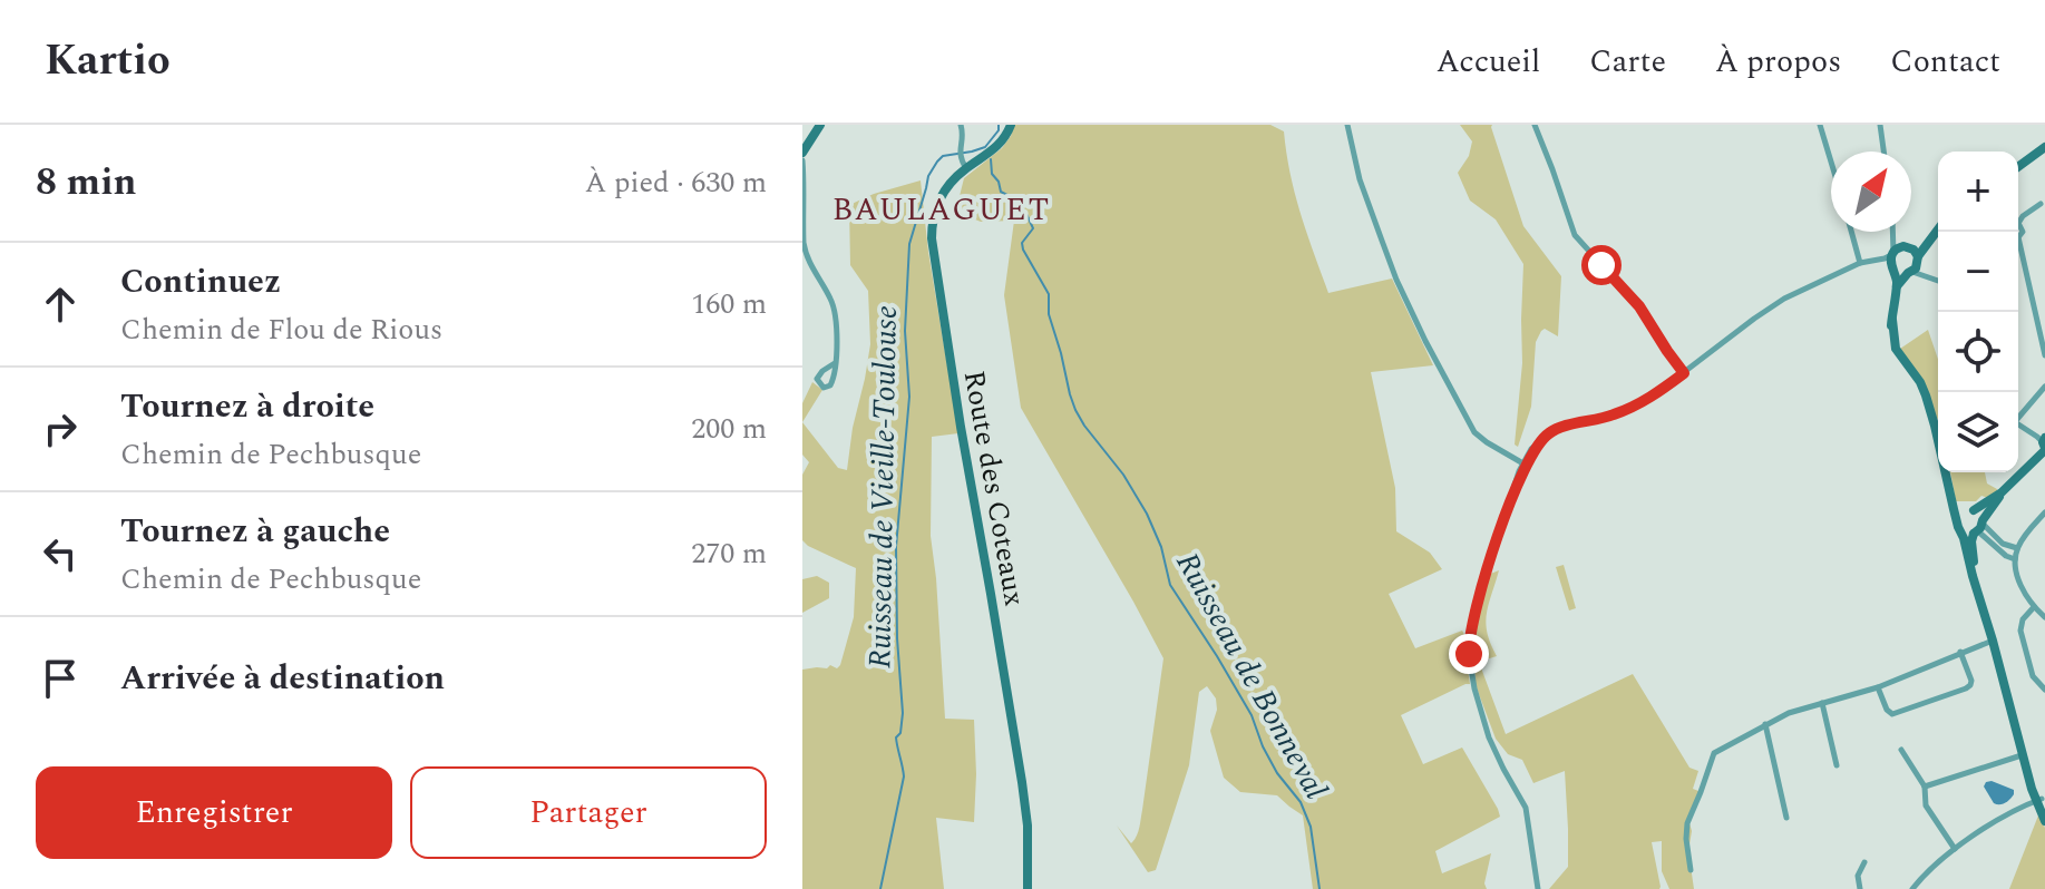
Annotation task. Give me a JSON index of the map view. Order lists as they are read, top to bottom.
{
  "streets": {
    "street": ["Route des Coteaux"]
  },
  "districts": ["BAULAGUET"],
  "water": ["Ruisseau de Vieille-Toulouse", "Ruisseau de Bonneval"],
  "north": "top right",
  "page": {
    "header": "Kartio",
    "nav": [
      "Accueil",
      "Carte",
      "À propos",
      "Contact"
    ],
    "heading": ["8 min", "À pied · 630 m"],
    "map_buttons": ["+", "−"],
    "list": [
      ["Continuez", "Chemin de Flou de Rious", "160 m"],
      ["Tournez à droite", "Chemin de Pechbusque", "200 m"],
      ["Tournez à gauche", "Chemin de Pechbusque", "270 m"],
      "Arrivée à destination"
    ],
    "buttons": ["Enregistrer", "Partager"]
  }
}
